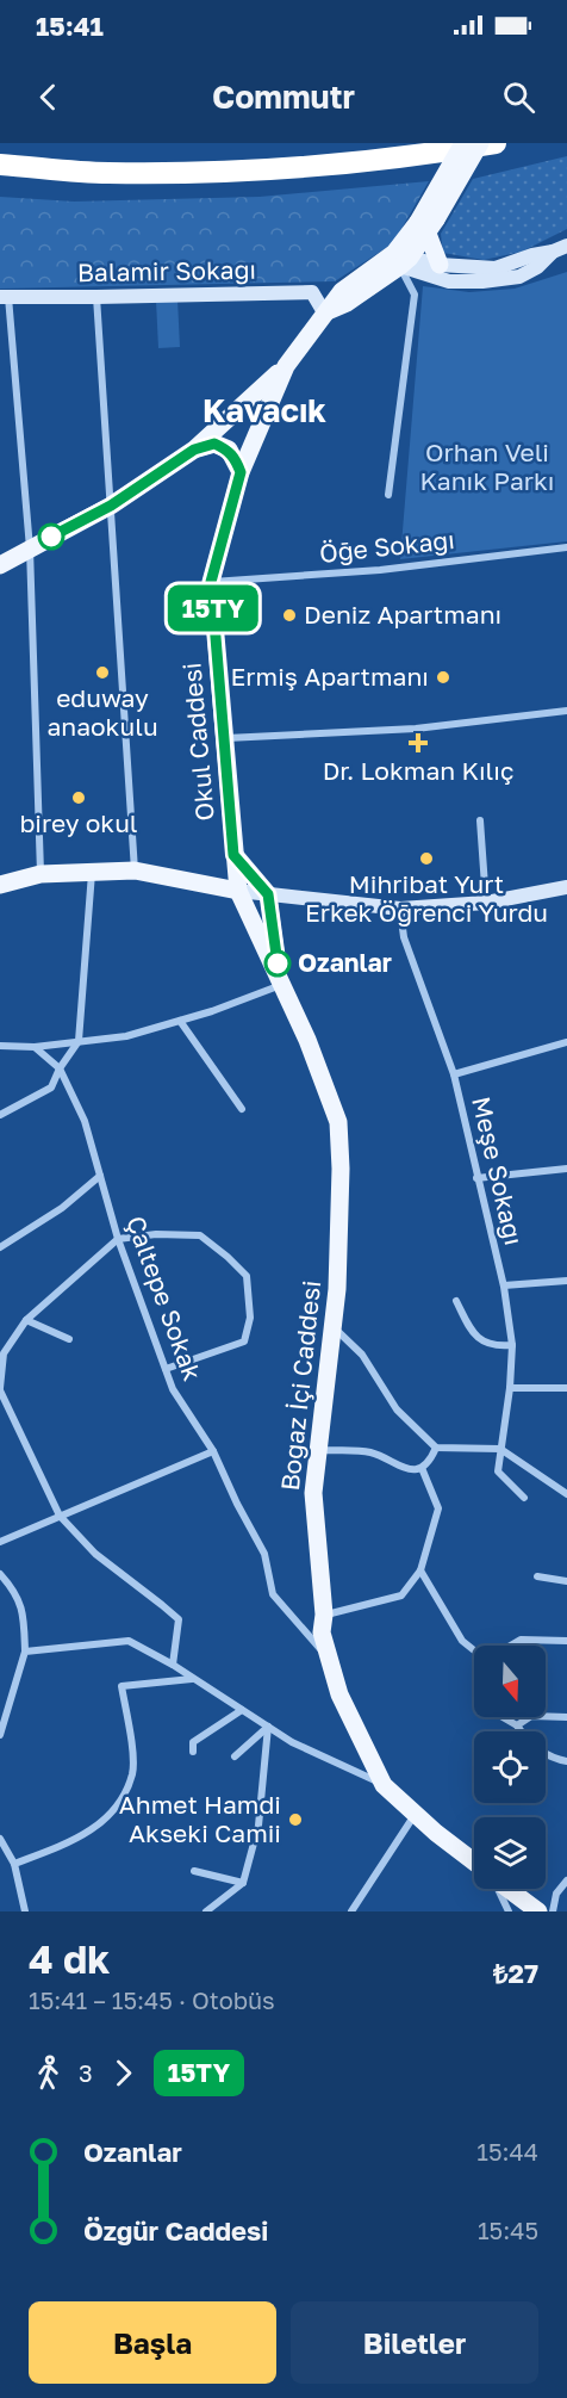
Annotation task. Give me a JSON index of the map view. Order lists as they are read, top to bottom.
{
  "streets": {
    "main road": ["Okul Caddesi", "Boğaz İçi Caddesi"],
    "street": [
      "Balamir Sokağı",
      "Öḡe Sokağı",
      "Meşe Sokağı",
      "Çaltepe Sokak"
    ]
  },
  "crossings": [
    ["Balamir Sokağı", "Okul Caddesi"],
    ["Öḡe Sokağı", "Okul Caddesi"],
    ["Okul Caddesi", "Boğaz İçi Caddesi"],
    ["Çaltepe Sokak", "Boğaz İçi Caddesi"]
  ],
  "districts": ["Kavacık"],
  "parks": ["Orhan Veli Kanık Parkı"],
  "places": {
    "other": [
      "Deniz Apartmanı",
      "eduway anaokulu",
      "Ermiş Apartmanı",
      "birey okul",
      "Mihribat Yurt Erkek Öḡrenci Yurdu",
      "Ozanlar",
      "Ahmet Hamdi Akseki Camii"
    ],
    "health": ["Dr. Lokman Kılıç"]
  },
  "lines": ["bus line 15TY"],
  "north": "bottom",
  "page": {
    "status": "15:41",
    "header": "Commutr",
    "on_map": "15TY",
    "heading": ["4 dk", "15:41 – 15:45 · Otobüs", "₺27"],
    "legs": ["3", "15TY"],
    "list": [
      {
        "name": "Ozanlar",
        "value": "15:44"
      },
      {
        "name": "Özgür Caddesi",
        "value": "15:45"
      }
    ],
    "buttons": ["Başla", "Biletler"]
  }
}
